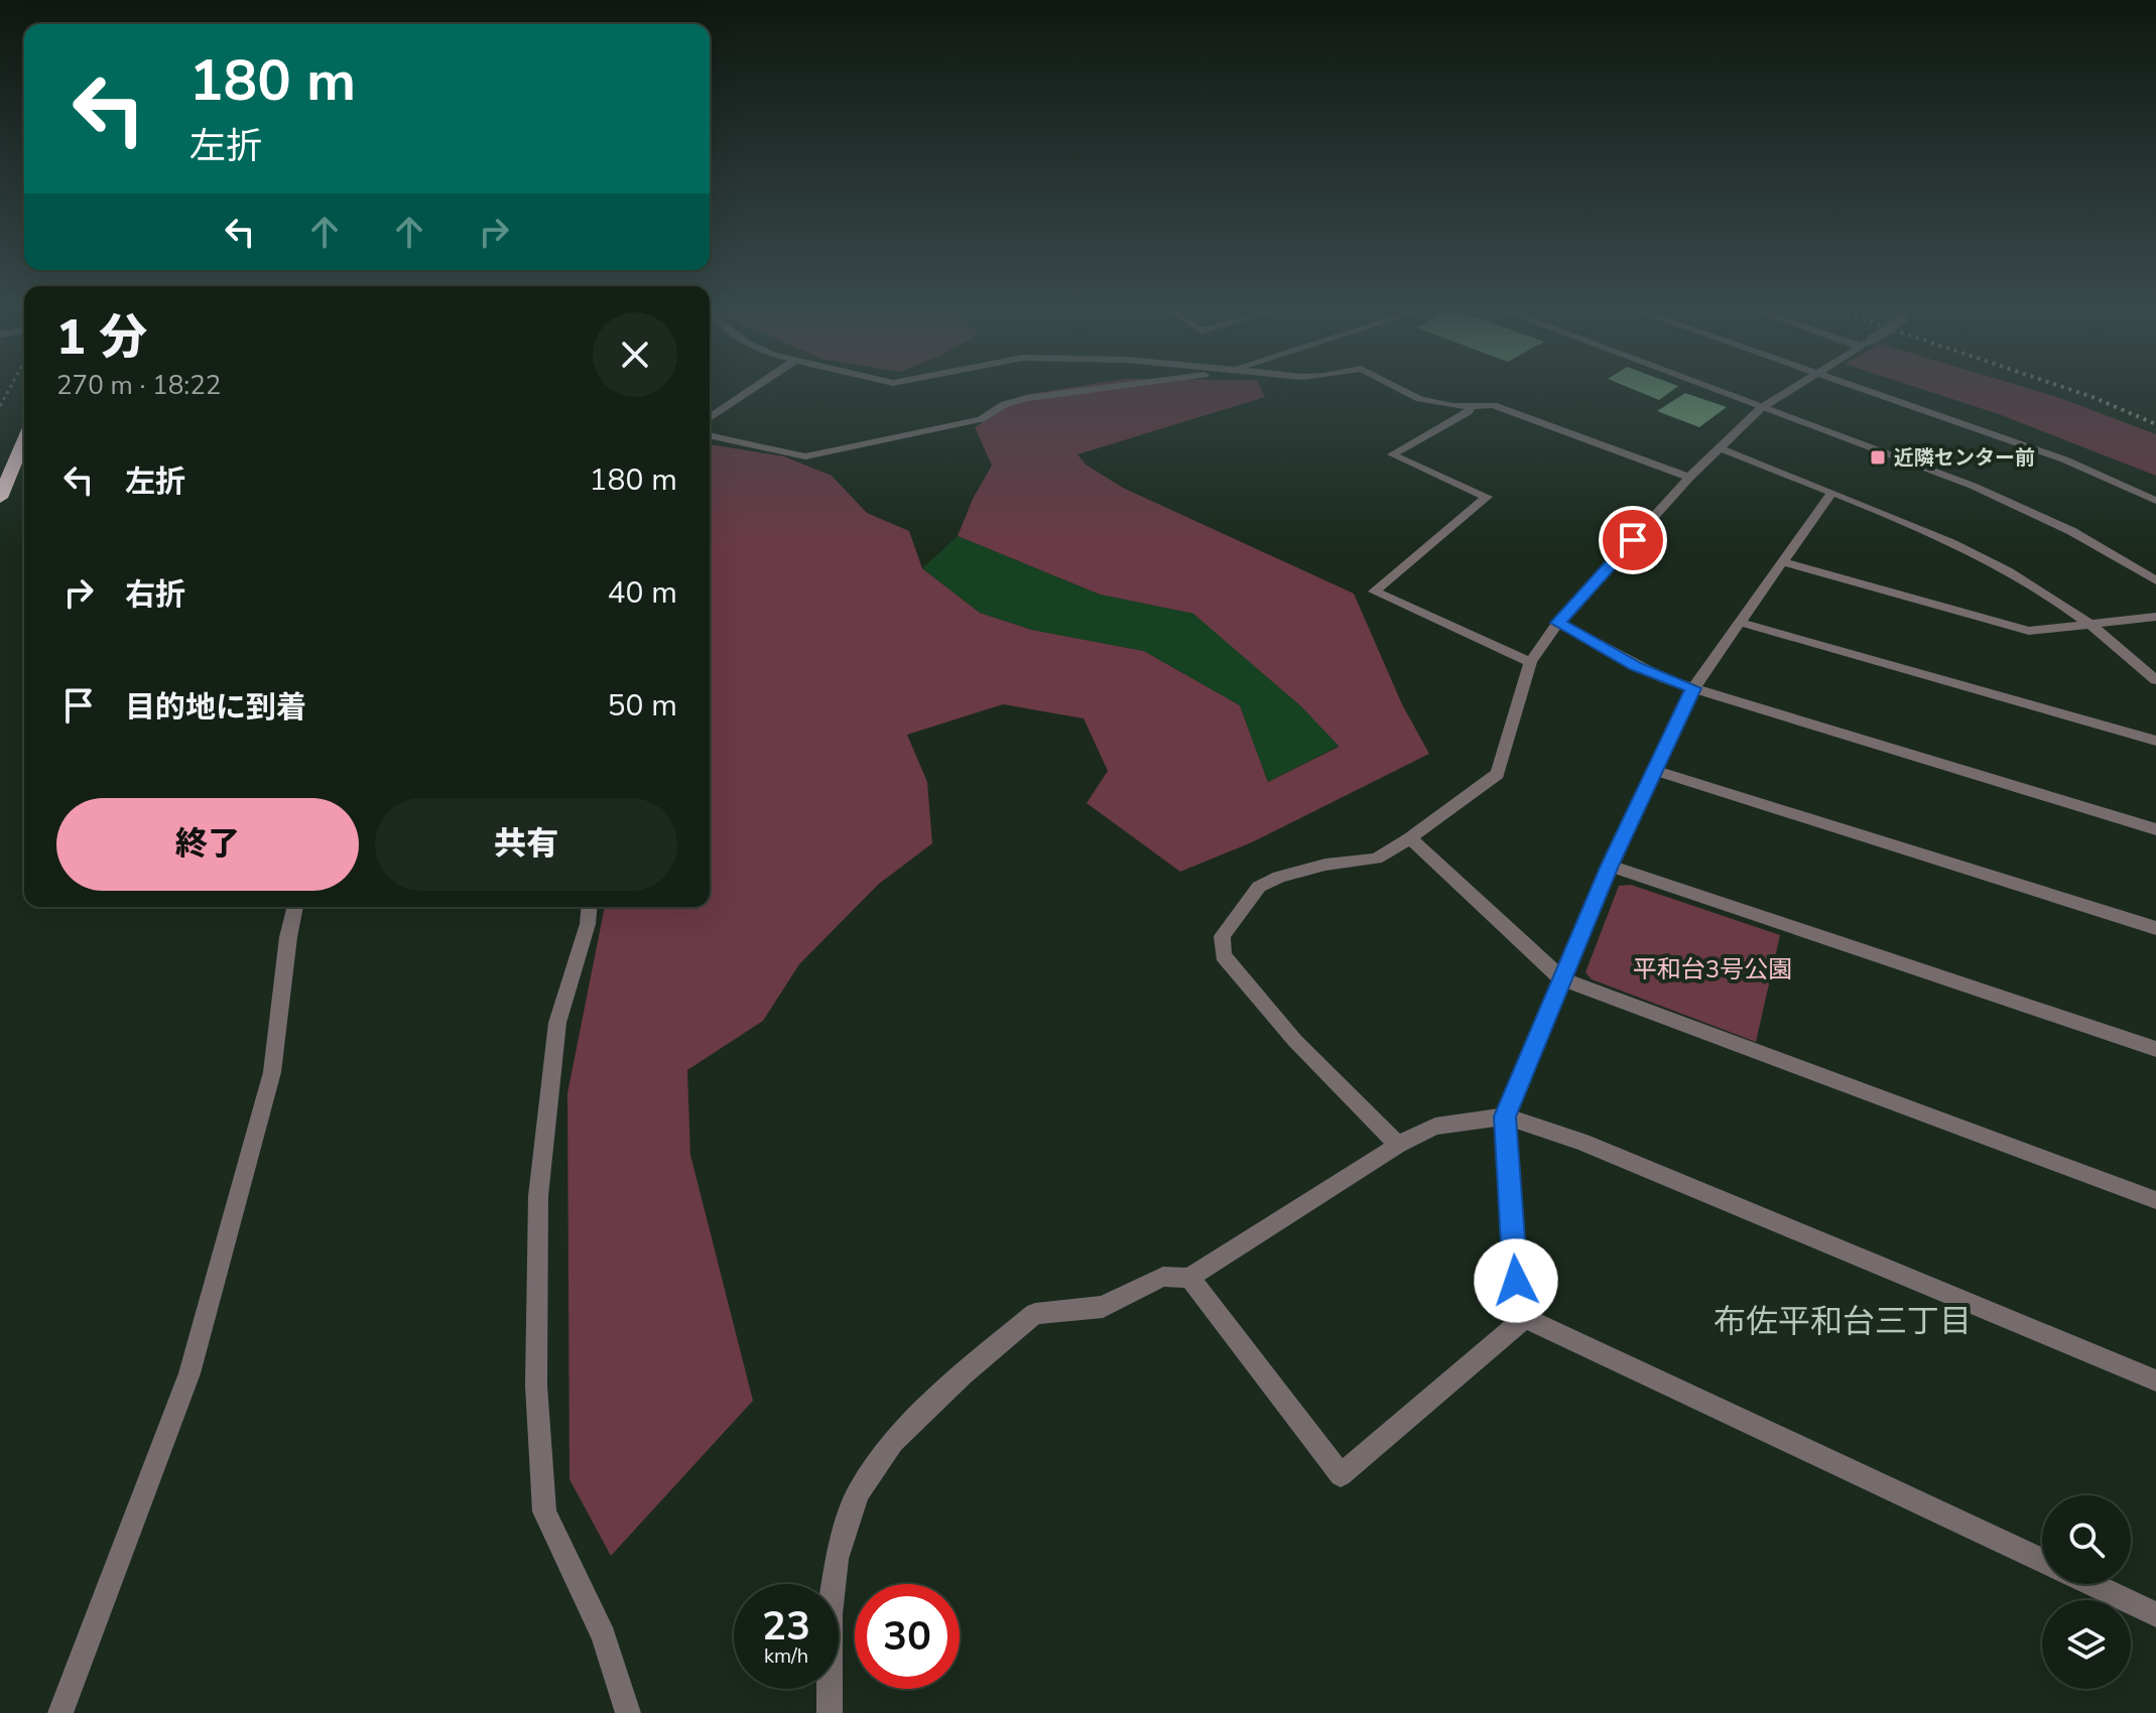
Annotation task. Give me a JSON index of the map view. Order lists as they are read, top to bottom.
{
  "districts": ["布佐平和台三丁目"],
  "parks": ["平和台3号公園"],
  "places": {
    "transit": ["近隣センター前"]
  },
  "page": {
    "turn": ["180 m", "左折"],
    "heading": ["1 分", "270 m · 18:22"],
    "list": [
      {
        "name": "左折",
        "value": "180 m"
      },
      {
        "name": "右折",
        "value": "40 m"
      },
      {
        "name": "目的地に到着",
        "value": "50 m"
      }
    ],
    "buttons": ["終了", "共有"],
    "speed": "23 km/h",
    "limit": "30"
  }
}
